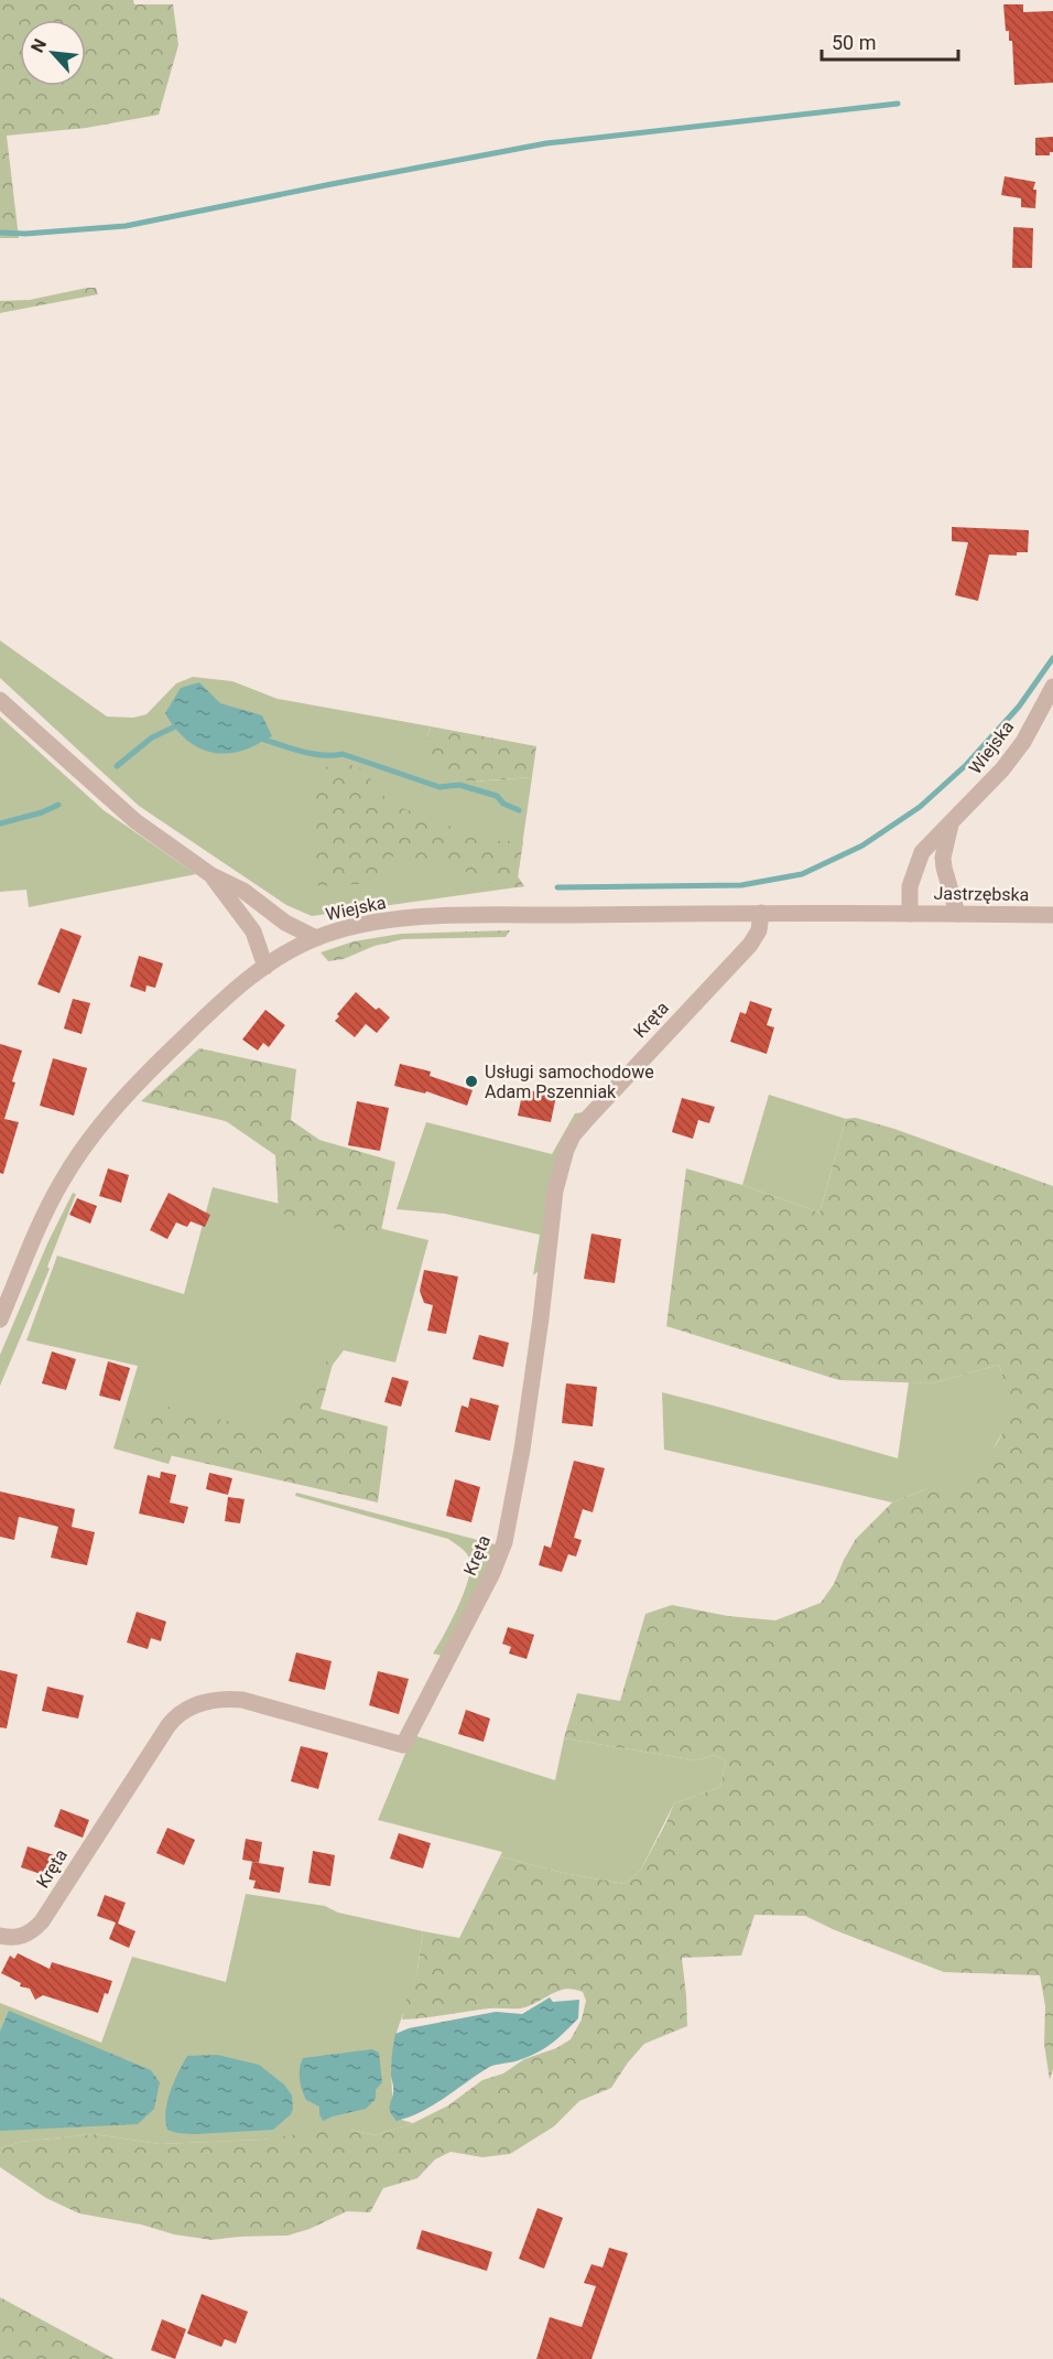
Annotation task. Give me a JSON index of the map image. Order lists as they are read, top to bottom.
{
  "streets": {
    "street": ["Wiejska", "Jastrzębska", "Kręta"]
  },
  "crossings": [
    ["Wiejska", "Jastrzębska"],
    ["Wiejska", "Kręta"]
  ],
  "places": ["Usługi samochodowe Adam Pszenniak"],
  "scale_bar": "50 m",
  "north": "top left"
}
